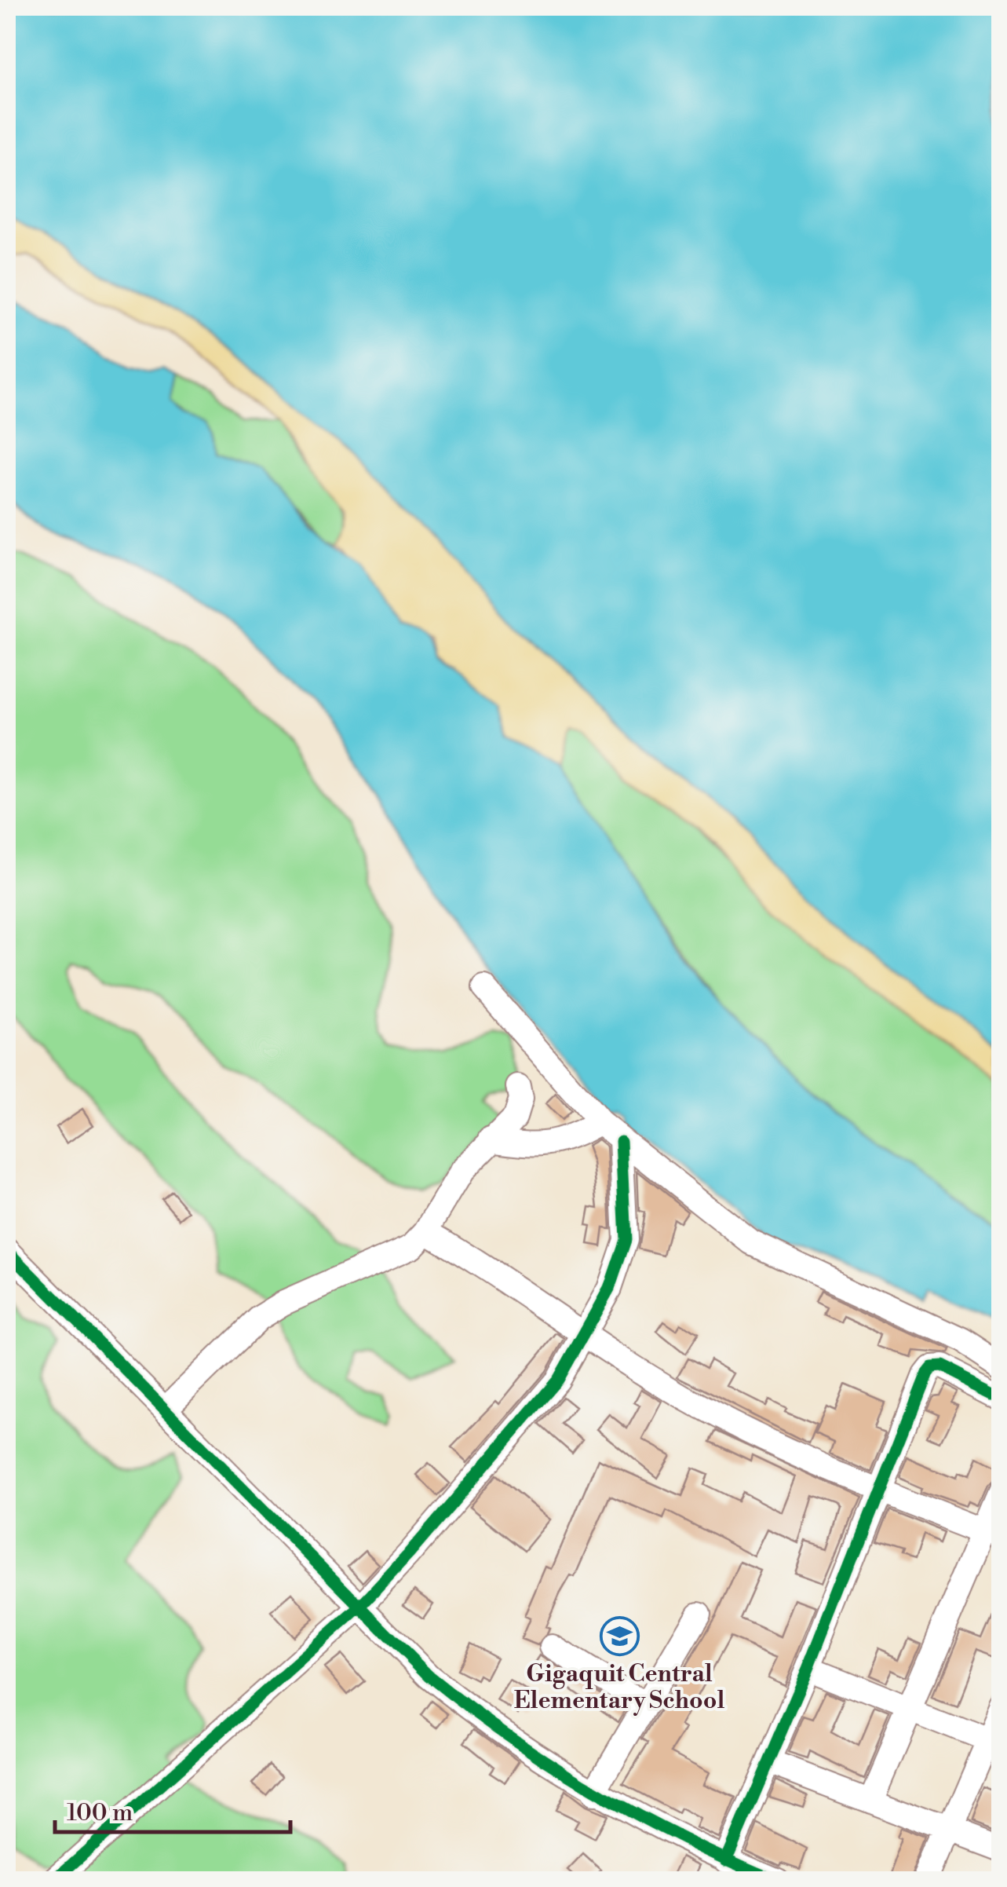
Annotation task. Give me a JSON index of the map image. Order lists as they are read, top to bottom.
{
  "places": {
    "school or university": ["Gigaquit Central Elementary School"]
  },
  "scale_bar": "100 m"
}
